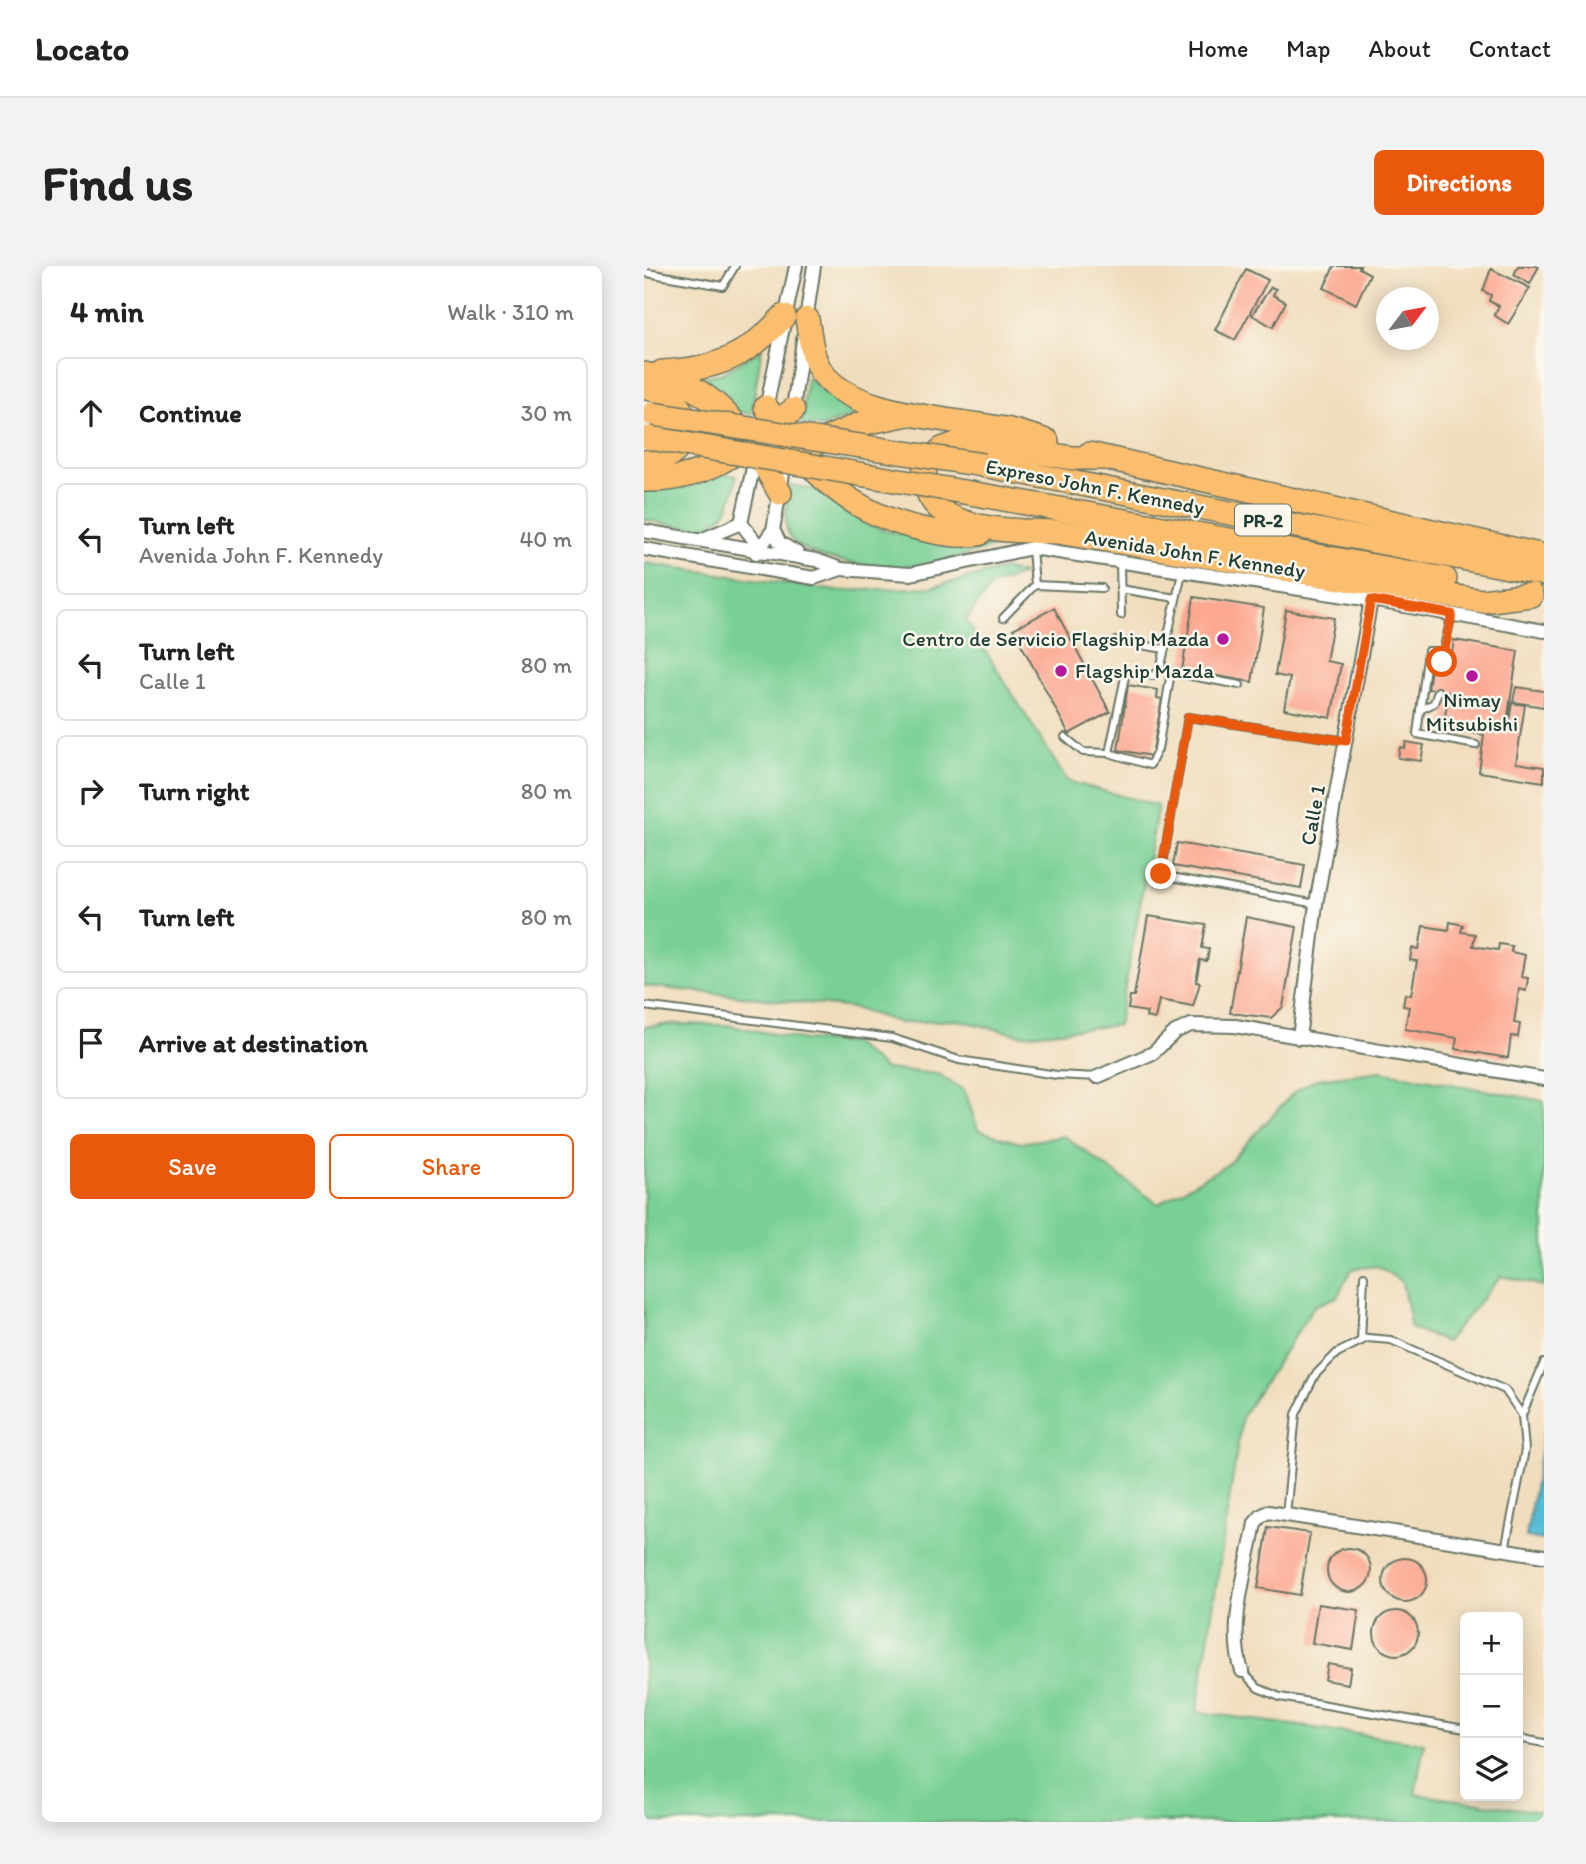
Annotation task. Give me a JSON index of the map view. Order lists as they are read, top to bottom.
{
  "streets": {
    "highway": ["Expreso John F. Kennedy", "PR-2"],
    "street": ["Avenida John F. Kennedy", "Calle 1"]
  },
  "crossings": [
    ["Avenida John F. Kennedy", "Calle 1"]
  ],
  "places": ["Centro de Servicio Flagship Mazda", "Flagship Mazda", "Nimay Mitsubishi"],
  "north": "top right",
  "page": {
    "header": "Locato",
    "nav": [
      "Home",
      "Map",
      "About",
      "Contact"
    ],
    "buttons": [
      "Directions",
      ["Save", "Share"]
    ],
    "title": "Find us",
    "heading": ["4 min", "Walk · 310 m"],
    "list": [
      ["Continue", "30 m"],
      ["Turn left", "Avenida John F. Kennedy", "40 m"],
      ["Turn left", "Calle 1", "80 m"],
      ["Turn right", "80 m"],
      ["Turn left", "80 m"],
      "Arrive at destination"
    ],
    "map_buttons": ["+", "−"]
  }
}
